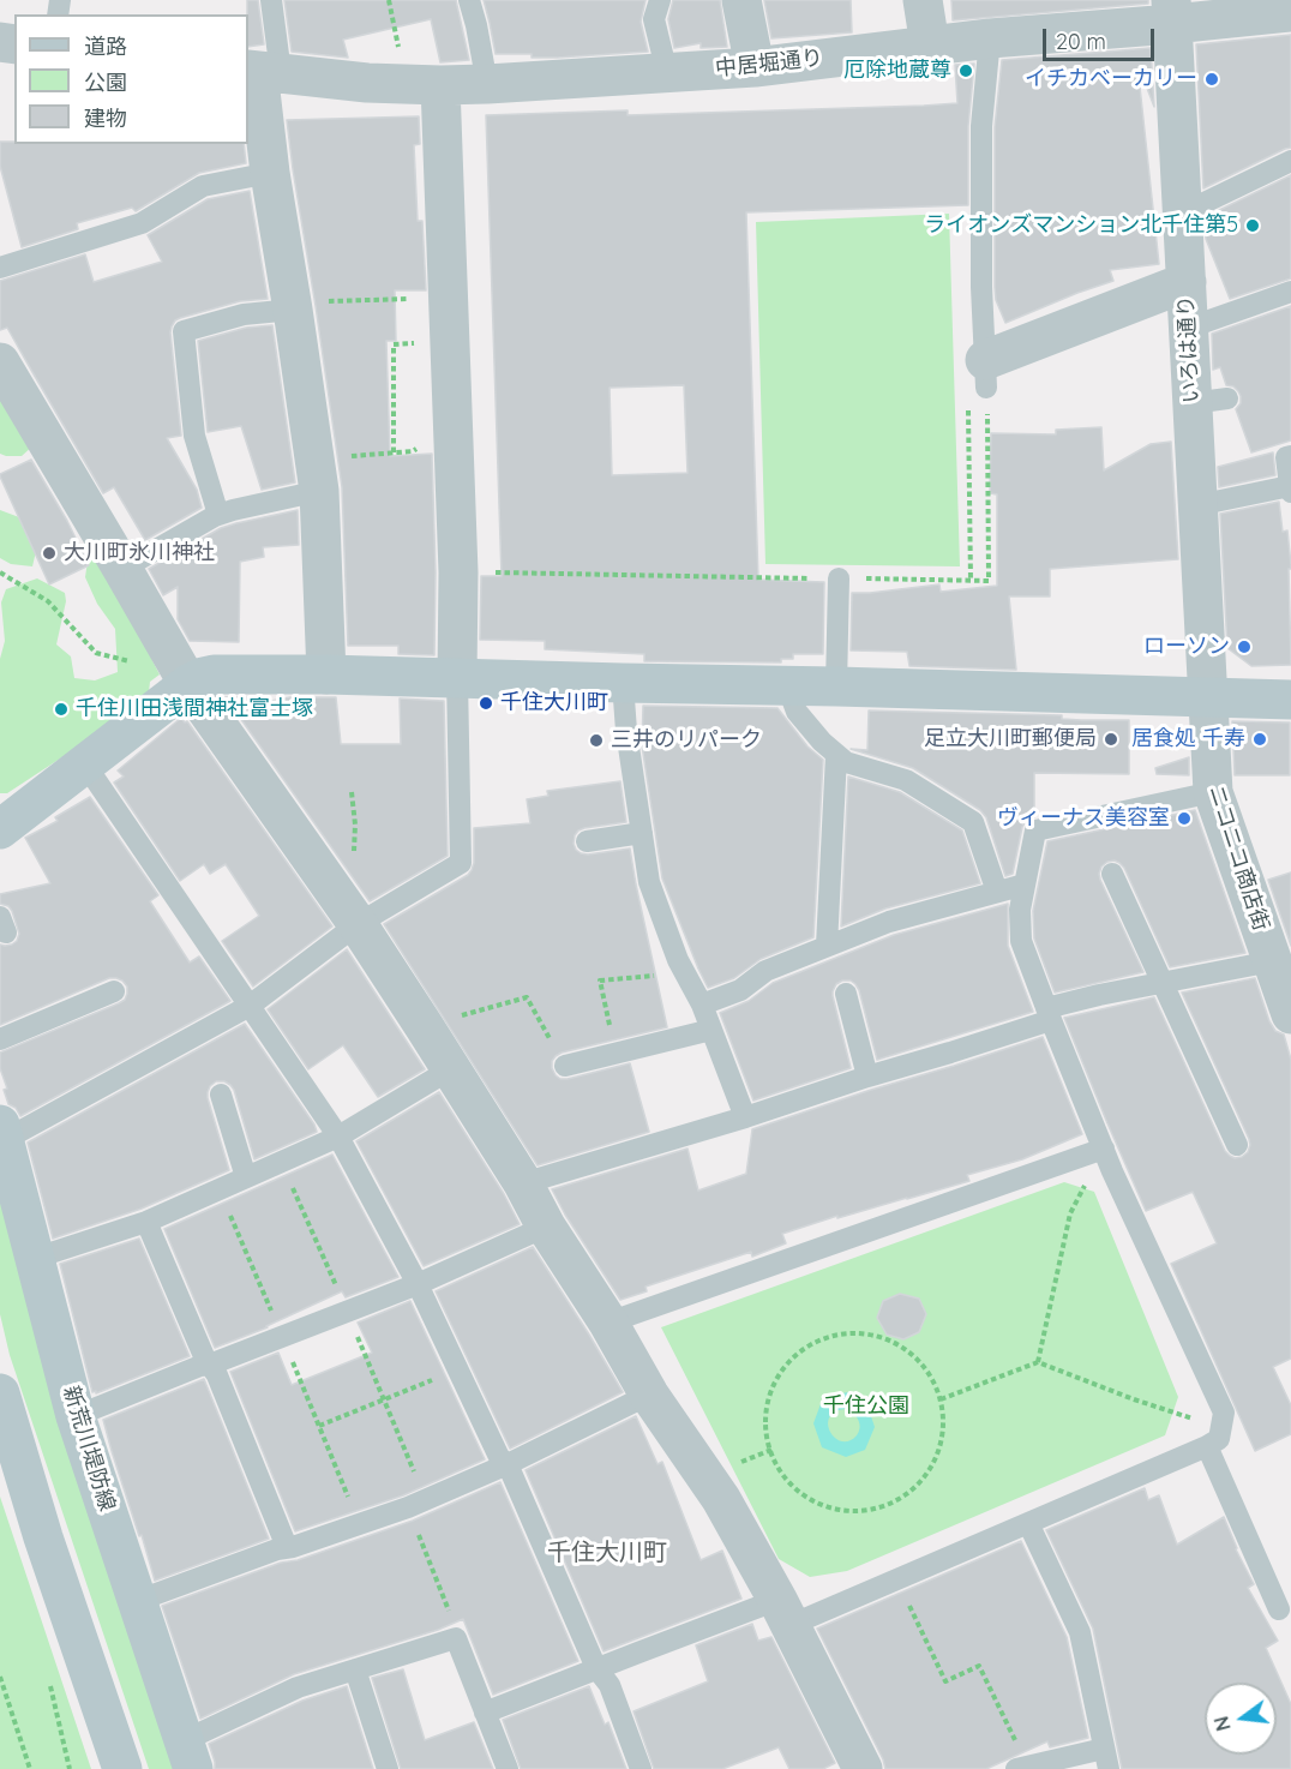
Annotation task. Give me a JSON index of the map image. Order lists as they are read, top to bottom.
{
  "streets": {
    "street": [
      "中居堀通り",
      "いろは通り",
      "ニコニコ商店街",
      "新荒川堤防線"
    ]
  },
  "crossings": [
    ["中居堀通り", "いろは通り"],
    ["いろは通り", "ニコニコ商店街"]
  ],
  "districts": ["千住大川町"],
  "parks": ["千住公園"],
  "places": [
    "厄除地蔵尊",
    "イチカベーカリー",
    "ライオンズマンション北千住第5",
    "大川町氷川神社",
    "ローソン",
    "千住大川町",
    "千住川田浅間神社富士塚",
    "足立大川町郵便局",
    "居食処 千寿",
    "三井のリパーク",
    "ヴィーナス美容室"
  ],
  "legend": ["道路", "公園", "建物"],
  "scale_bar": "20 m",
  "north": "left"
}
